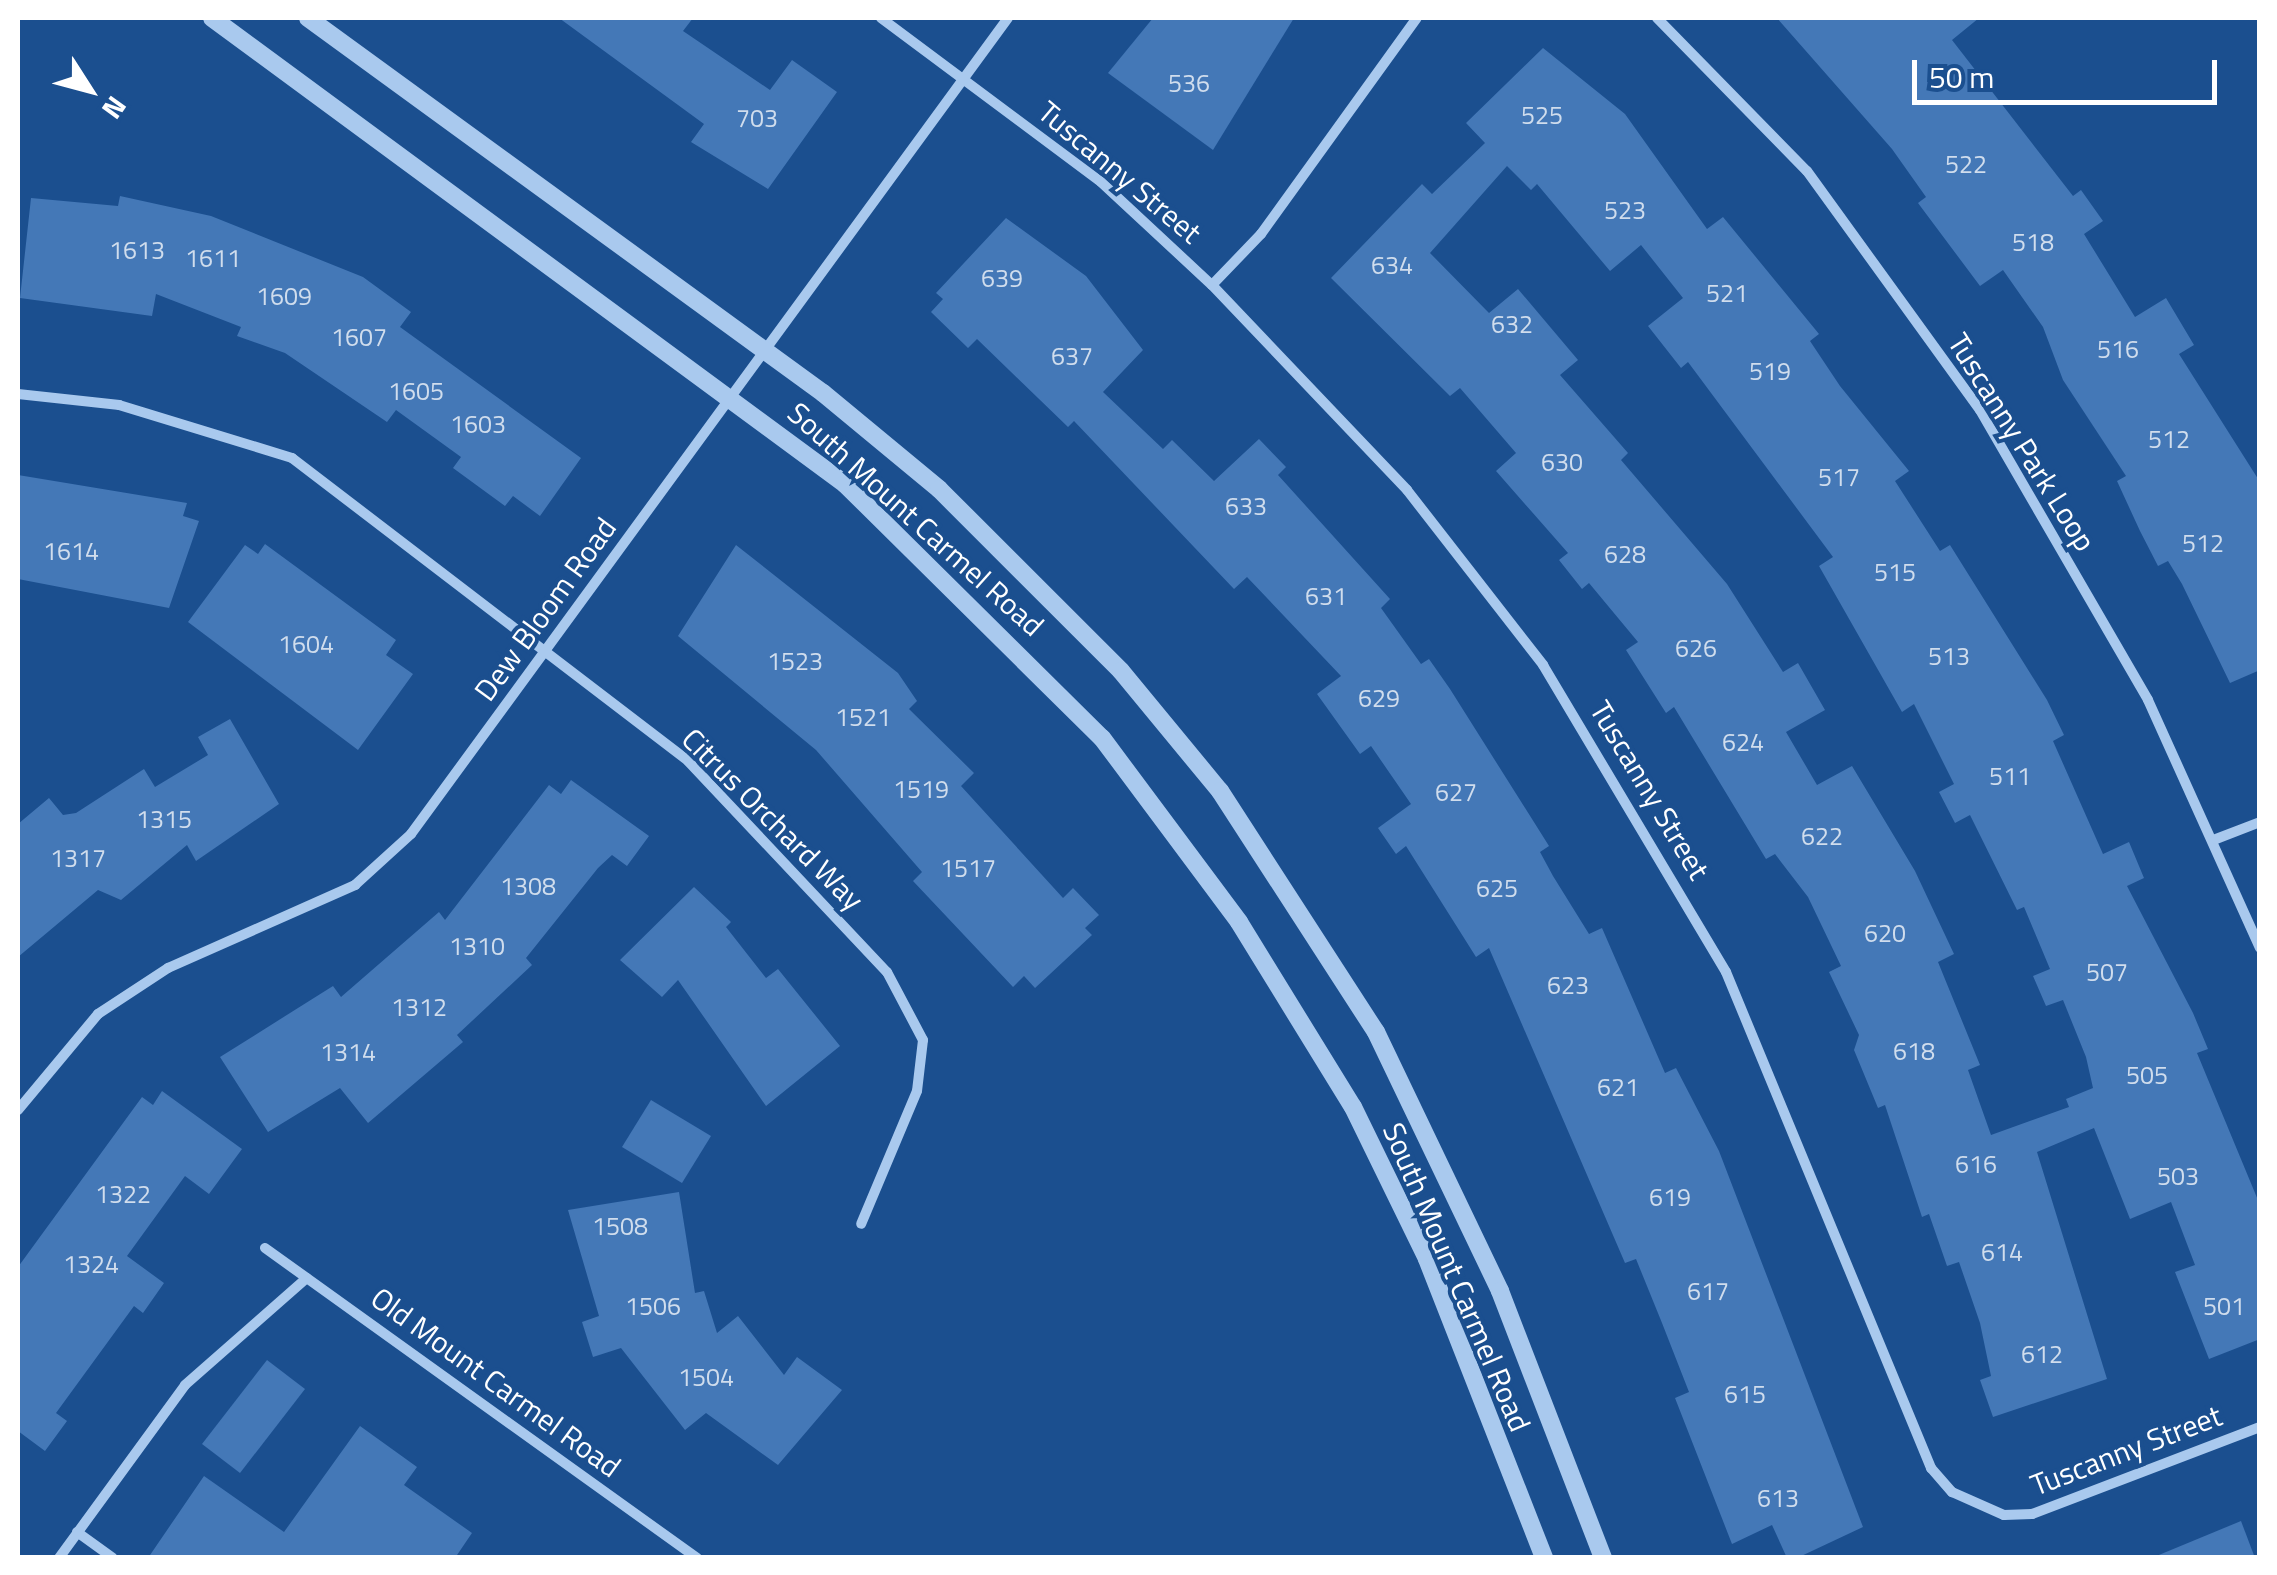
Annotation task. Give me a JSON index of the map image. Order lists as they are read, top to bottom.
{
  "streets": {
    "street": [
      "Tuscanny Street",
      "Tuscanny Park Loop",
      "South Mount Carmel Road",
      "Dew Bloom Road",
      "Citrus Orchard Way",
      "Old Mount Carmel Road"
    ]
  },
  "crossings": [
    ["Tuscanny Street", "Dew Bloom Road"],
    ["South Mount Carmel Road", "Dew Bloom Road"],
    ["Dew Bloom Road", "Citrus Orchard Way"]
  ],
  "house_numbers": [
    "536",
    "525",
    "703",
    "522",
    "523",
    "518",
    "1613",
    "1611",
    "634",
    "639",
    "521",
    "1609",
    "632",
    "1607",
    "516",
    "637",
    "519",
    "1605",
    "1603",
    "512",
    "630",
    "517",
    "633",
    "512",
    "1614",
    "628",
    "515",
    "631",
    "1604",
    "626",
    "513",
    "1523",
    "629",
    "1521",
    "624",
    "511",
    "1519",
    "627",
    "1315",
    "622",
    "1317",
    "1517",
    "1308",
    "625",
    "620",
    "1310",
    "507",
    "623",
    "1312",
    "618",
    "1314",
    "505",
    "621",
    "616",
    "503",
    "1322",
    "619",
    "1508",
    "614",
    "1324",
    "617",
    "1506",
    "501",
    "612",
    "1504",
    "615",
    "613"
  ],
  "scale_bar": "50 m",
  "north": "bottom right"
}
